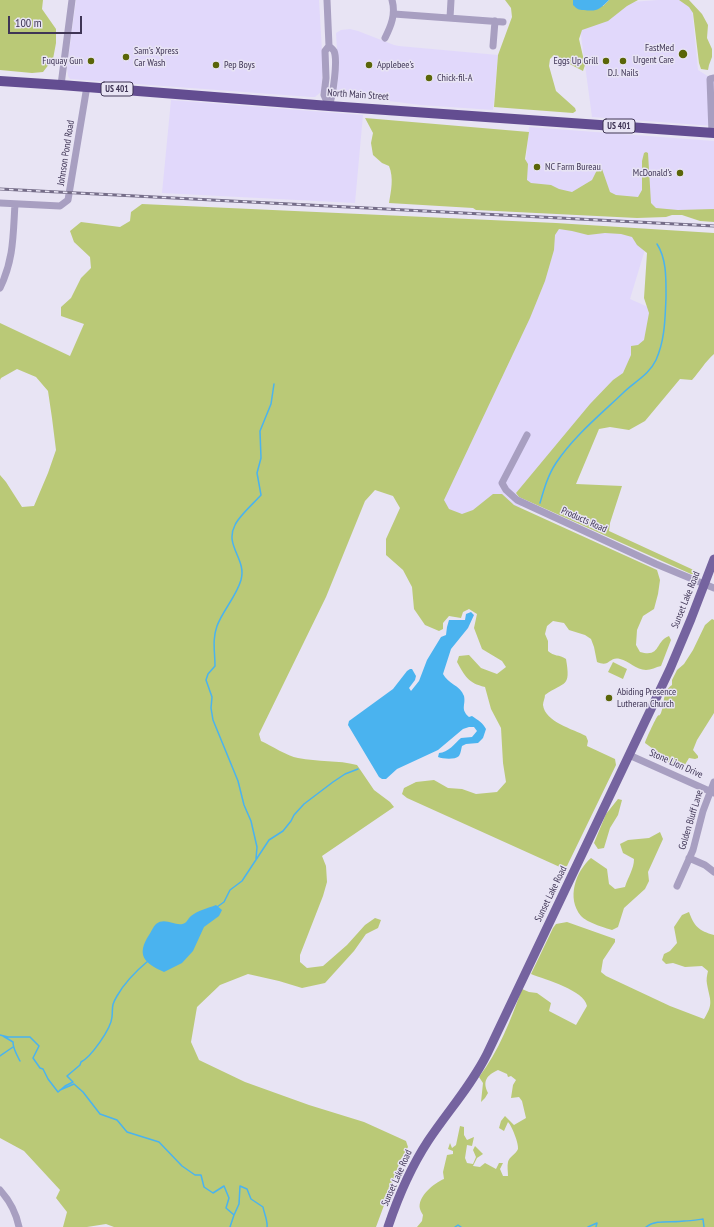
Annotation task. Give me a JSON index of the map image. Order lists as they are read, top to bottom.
{
  "streets": {
    "highway": ["US 401", "North Main Street"],
    "main road": ["Sunset Lake Road"],
    "street": [
      "Johnson Pond Road",
      "Products Road",
      "Stone Lion Drive",
      "Golden Bluff Lane"
    ]
  },
  "crossings": [
    ["North Main Street", "Johnson Pond Road"],
    ["Products Road", "Sunset Lake Road"],
    ["Sunset Lake Road", "Stone Lion Drive"],
    ["Stone Lion Drive", "Golden Bluff Lane"]
  ],
  "places": [
    "FastMed Urgent Care",
    "Sam's Xpress Car Wash",
    "Fuquay Gun",
    "Eggs Up Grill",
    "D.J. Nails",
    "Pep Boys",
    "Applebee's",
    "Chick-fil-A",
    "NC Farm Bureau",
    "McDonald's",
    "Abiding Presence Lutheran Church"
  ],
  "scale_bar": "100 m"
}
